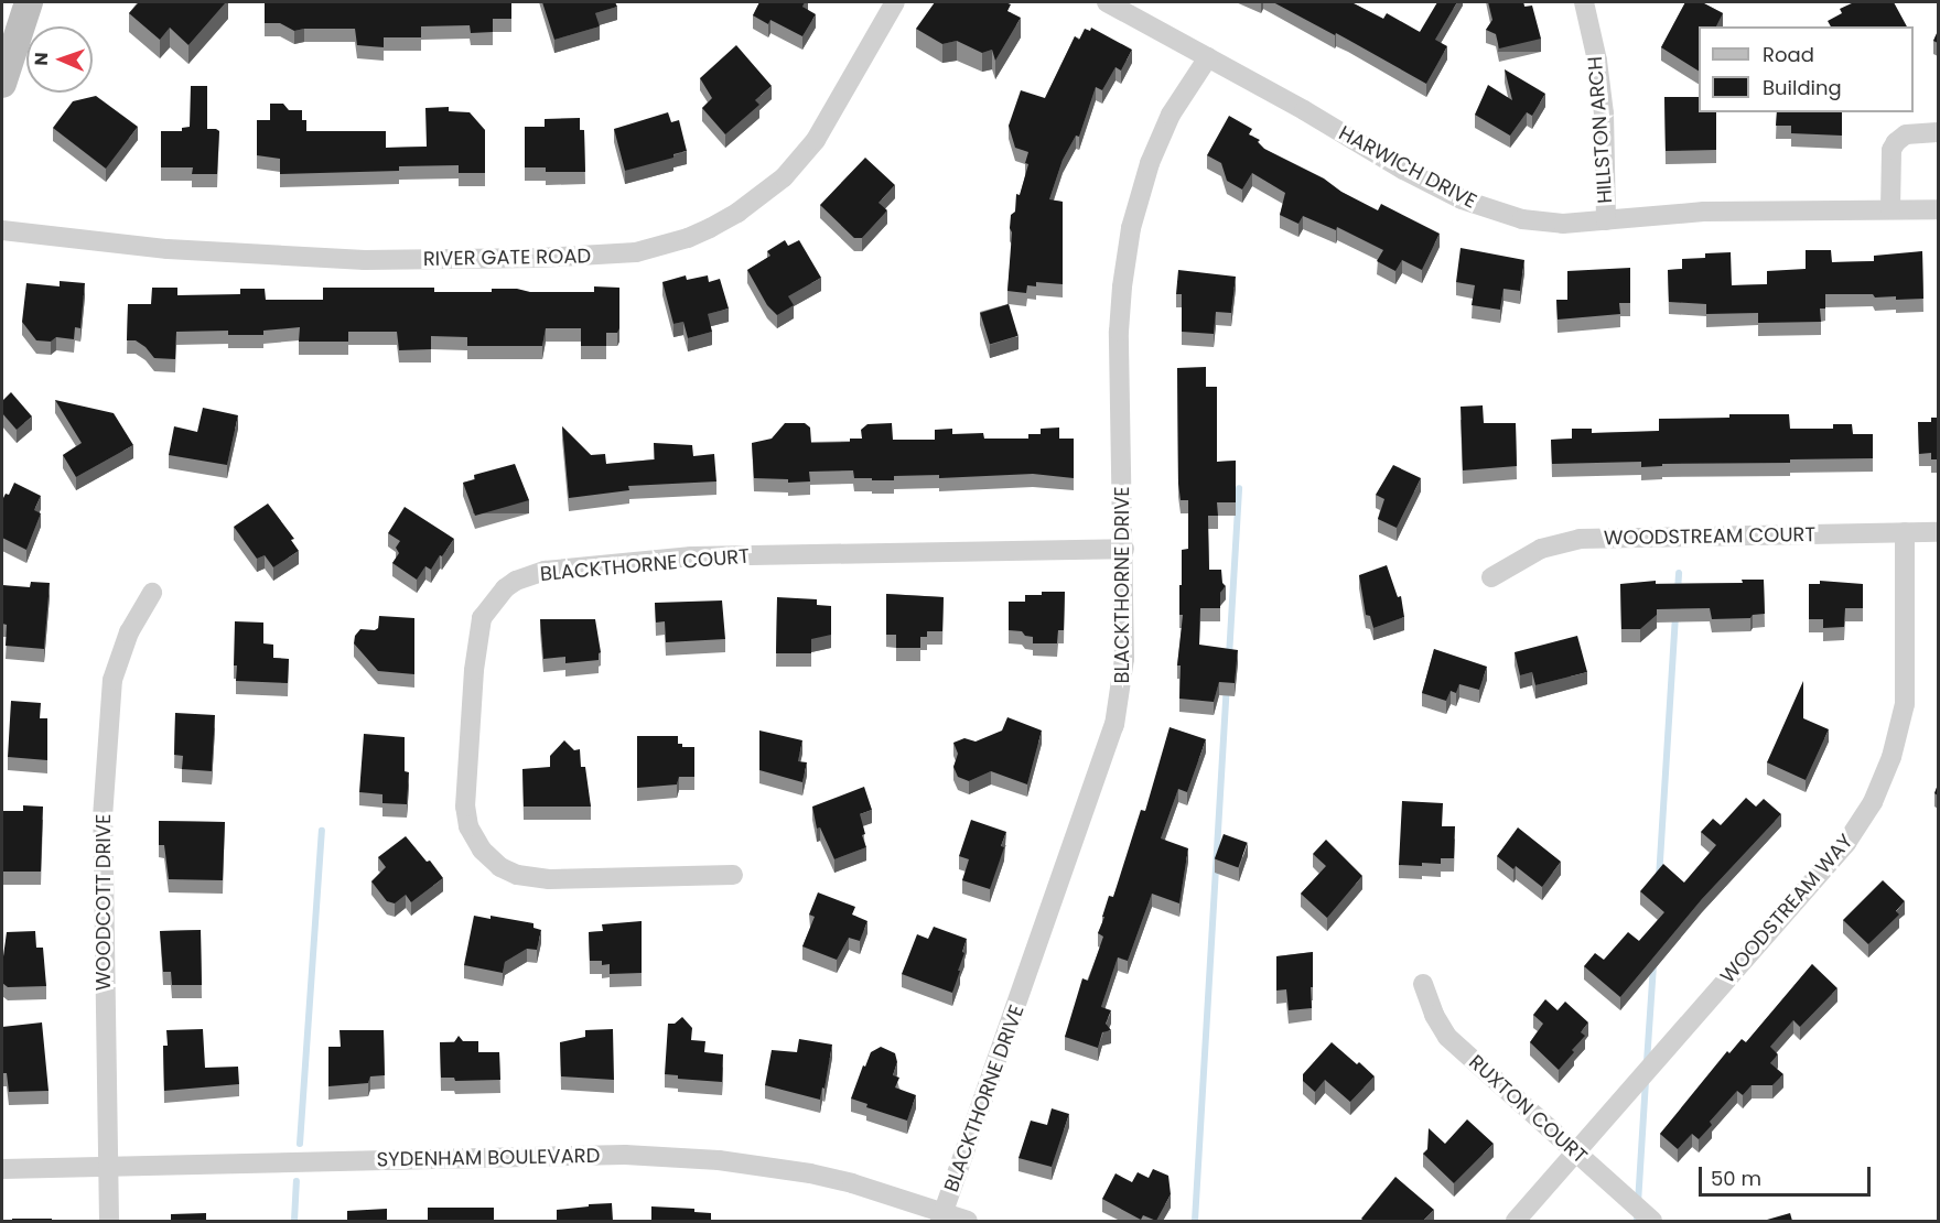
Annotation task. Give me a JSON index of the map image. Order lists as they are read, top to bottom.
{
  "streets": {
    "street": [
      "HILLSTON ARCH",
      "HARWICH DRIVE",
      "RIVER GATE ROAD",
      "WOODSTREAM COURT",
      "BLACKTHORNE COURT",
      "BLACKTHORNE DRIVE",
      "WOODCOTT DRIVE",
      "WOODSTREAM WAY",
      "RUXTON COURT",
      "SYDENHAM BOULEVARD"
    ]
  },
  "crossings": [
    ["HILLSTON ARCH", "HARWICH DRIVE"],
    ["HARWICH DRIVE", "BLACKTHORNE DRIVE"],
    ["WOODSTREAM COURT", "WOODSTREAM WAY"],
    ["BLACKTHORNE COURT", "BLACKTHORNE DRIVE"],
    ["BLACKTHORNE DRIVE", "SYDENHAM BOULEVARD"],
    ["WOODCOTT DRIVE", "SYDENHAM BOULEVARD"],
    ["WOODSTREAM WAY", "RUXTON COURT"]
  ],
  "legend": ["Road", "Building"],
  "scale_bar": "50 m",
  "north": "left"
}
